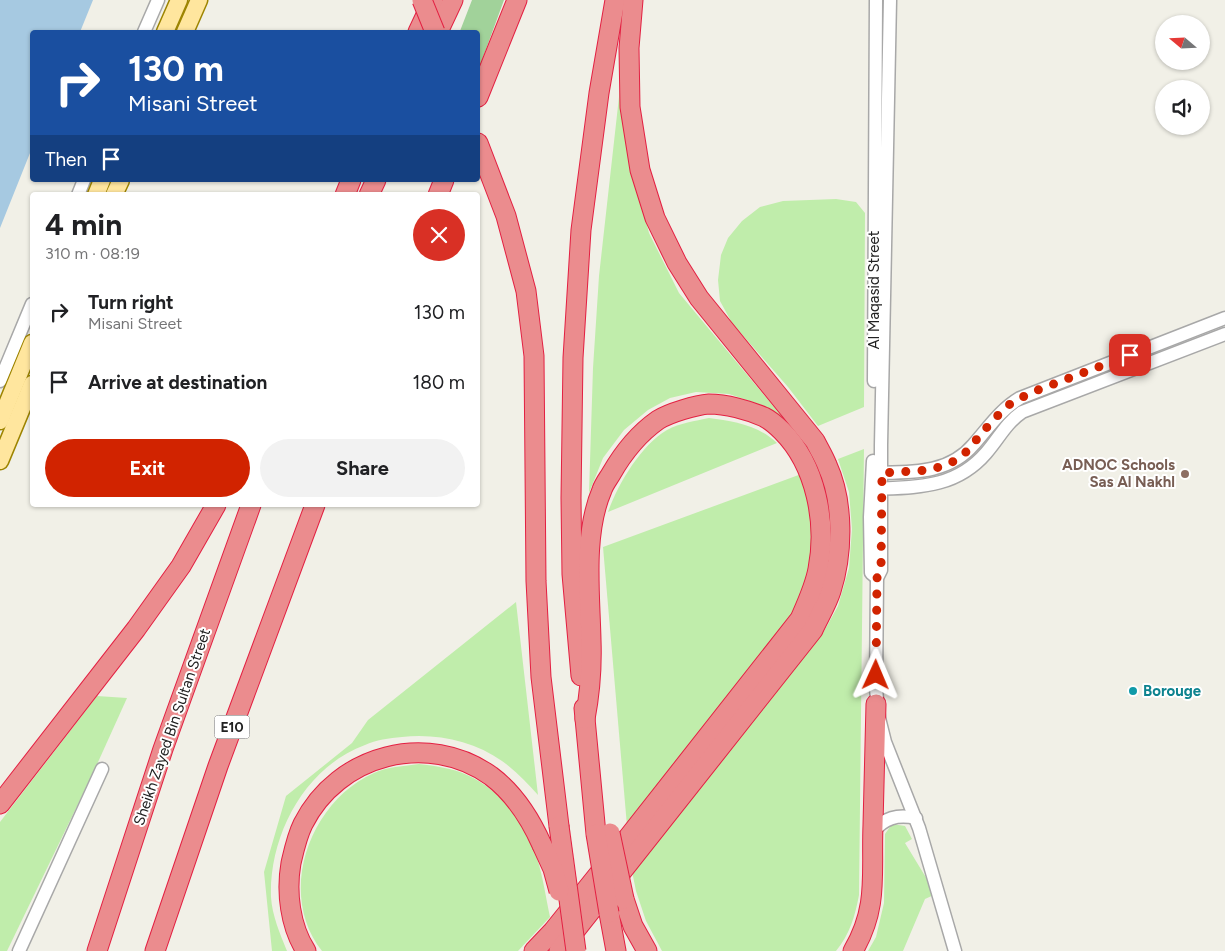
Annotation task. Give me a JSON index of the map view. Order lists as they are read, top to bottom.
{
  "streets": {
    "highway": ["Sheikh Zayed Bin Sultan Street", "E10"],
    "street": ["Al Maqasid Street"]
  },
  "places": ["ADNOC Schools Sas Al Nakhl", "Borouge"],
  "north": "left",
  "page": {
    "turn": ["130 m", "Misani Street"],
    "then": "Then",
    "heading": ["4 min", "310 m · 08:19"],
    "list": [
      {
        "name": "Turn right",
        "note": "Misani Street",
        "value": "130 m"
      },
      {
        "name": "Arrive at destination",
        "value": "180 m"
      }
    ],
    "buttons": ["Exit", "Share"]
  }
}
